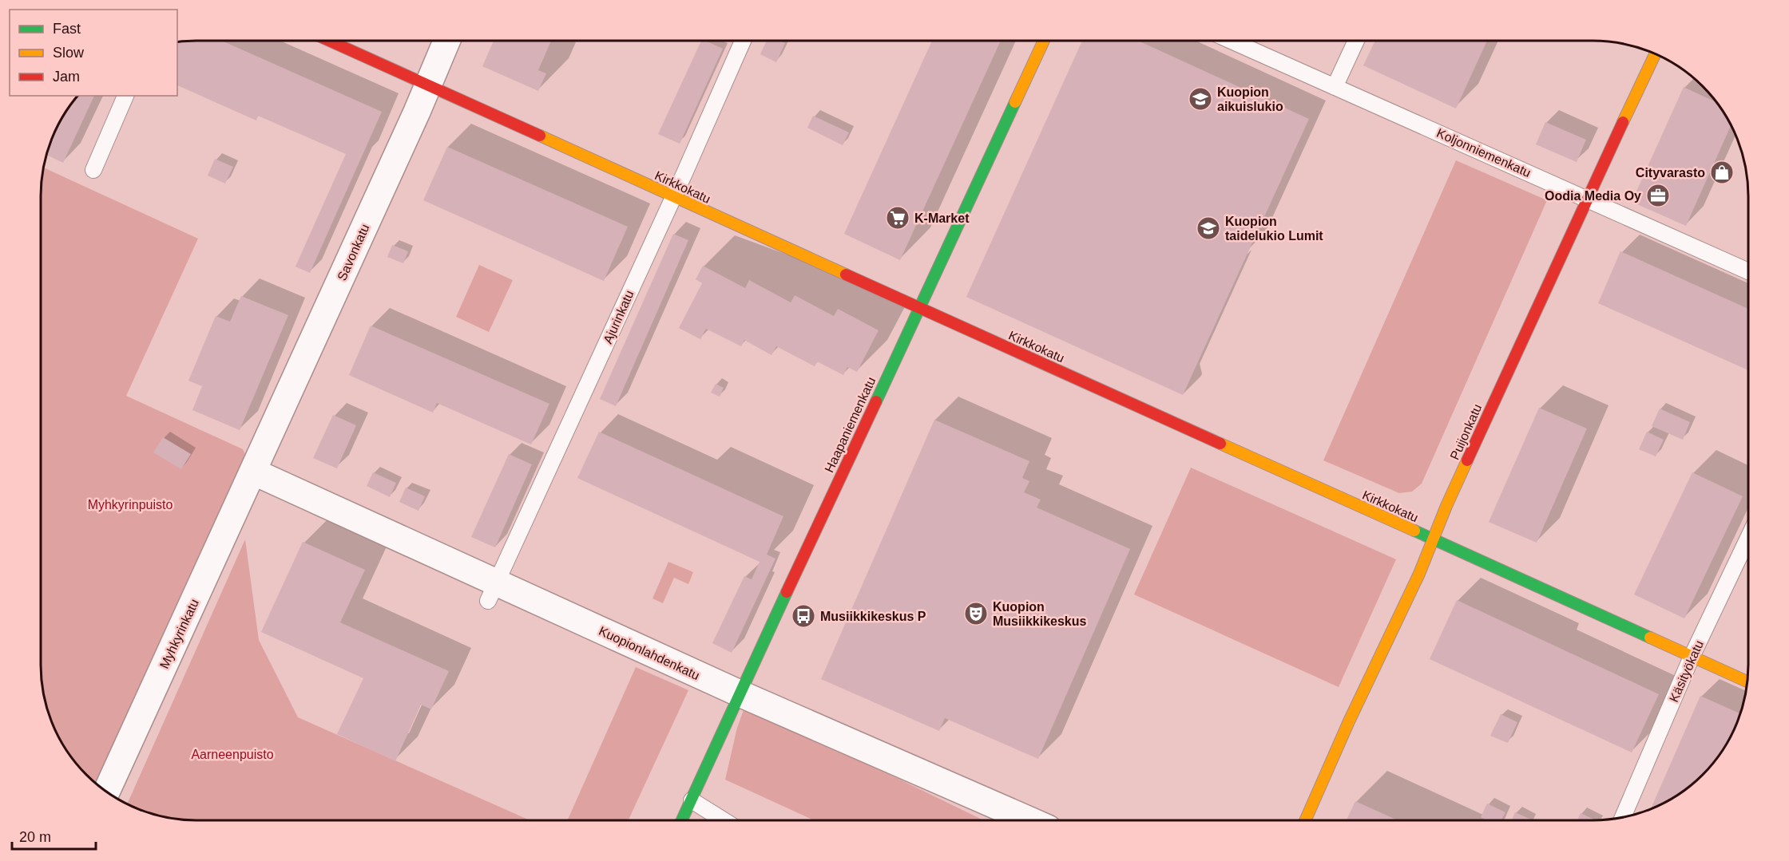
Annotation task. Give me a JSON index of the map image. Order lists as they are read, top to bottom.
{
  "streets": {
    "main road": ["Kirkkokatu", "Haapaniemenkatu", "Puijonkatu"],
    "street": ["Savonkatu", "Myhkyrinkatu", "Kuopionlahdenkatu"],
    "lane": ["Koljonniemenkatu", "Ajurinkatu", "Käsityökatu"]
  },
  "crossings": [
    ["Koljonniemenkatu", "Puijonkatu"],
    ["Kirkkokatu", "Savonkatu"],
    ["Kirkkokatu", "Ajurinkatu"],
    ["Kirkkokatu", "Haapaniemenkatu"],
    ["Kirkkokatu", "Puijonkatu"],
    ["Kirkkokatu", "Käsityökatu"],
    ["Savonkatu", "Myhkyrinkatu"],
    ["Savonkatu", "Kuopionlahdenkatu"],
    ["Ajurinkatu", "Kuopionlahdenkatu"],
    ["Haapaniemenkatu", "Kuopionlahdenkatu"],
    ["Myhkyrinkatu", "Kuopionlahdenkatu"]
  ],
  "parks": ["Myhkyrinpuisto", "Aarneenpuisto"],
  "places": {
    "school or university": ["Kuopion aikuislukio", "Kuopion taidelukio Lumit"],
    "shop": ["Cityvarasto"],
    "office": ["Oodia Media Oy"],
    "supermarket": ["K-Market"],
    "theatre": ["Kuopion Musiikkikeskus"],
    "bus stop": ["Musiikkikeskus P"]
  },
  "legend": ["Fast", "Slow", "Jam"],
  "scale_bar": "20 m"
}
